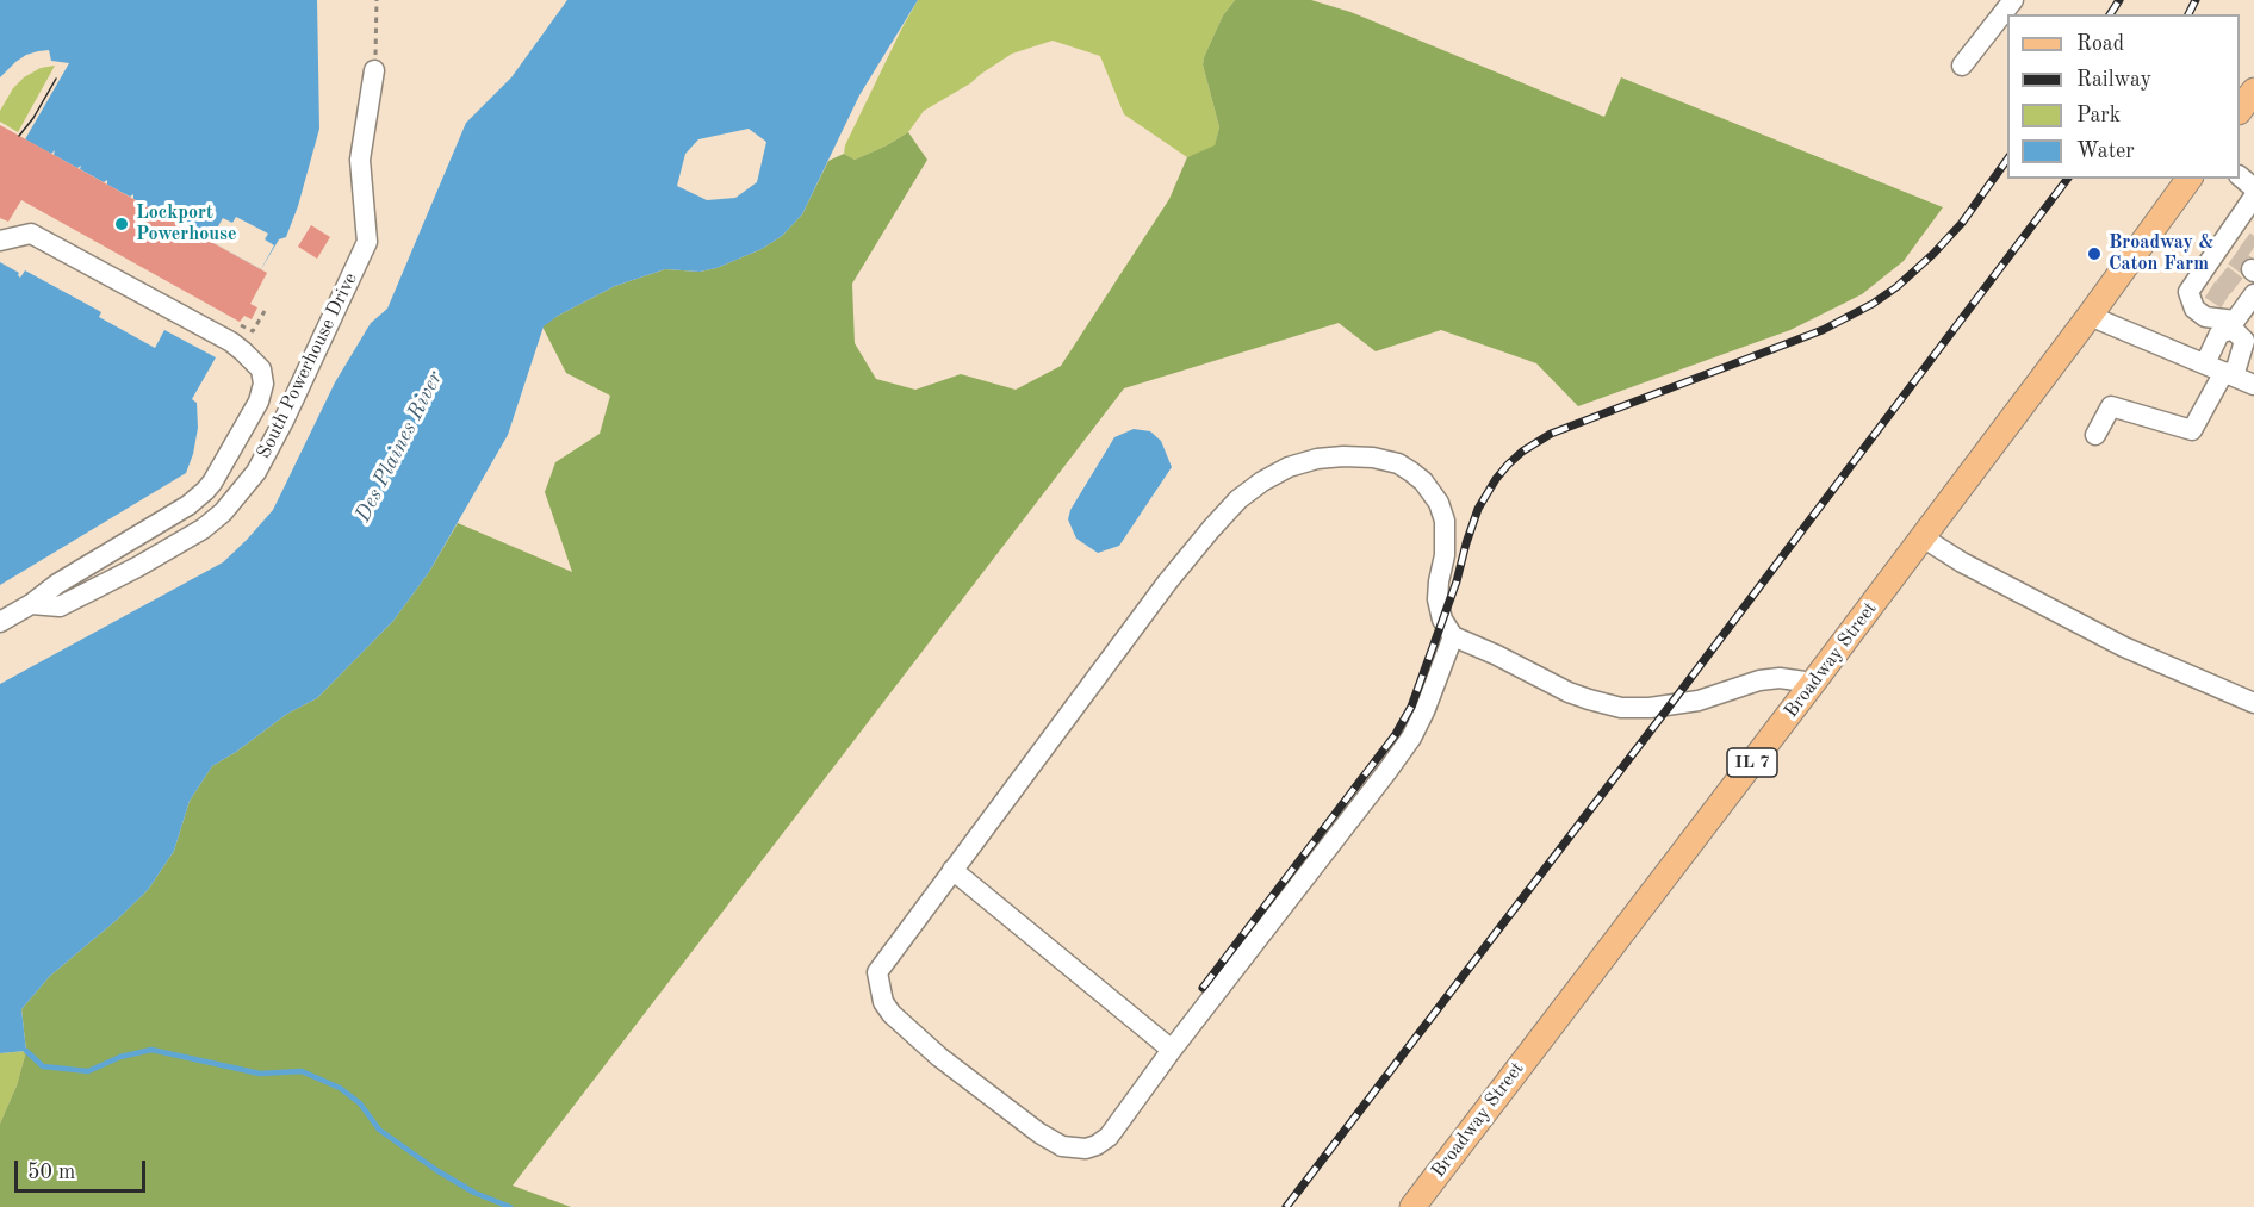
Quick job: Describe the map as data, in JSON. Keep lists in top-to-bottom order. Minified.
{"streets":{"main road":["Broadway Street","IL 7"],"street":["South Powerhouse Drive"]},"water":["Des Plaines River"],"places":["Lockport Powerhouse","Broadway & Caton Farm"],"legend":["Road","Railway","Park","Water"],"scale_bar":"50 m"}
